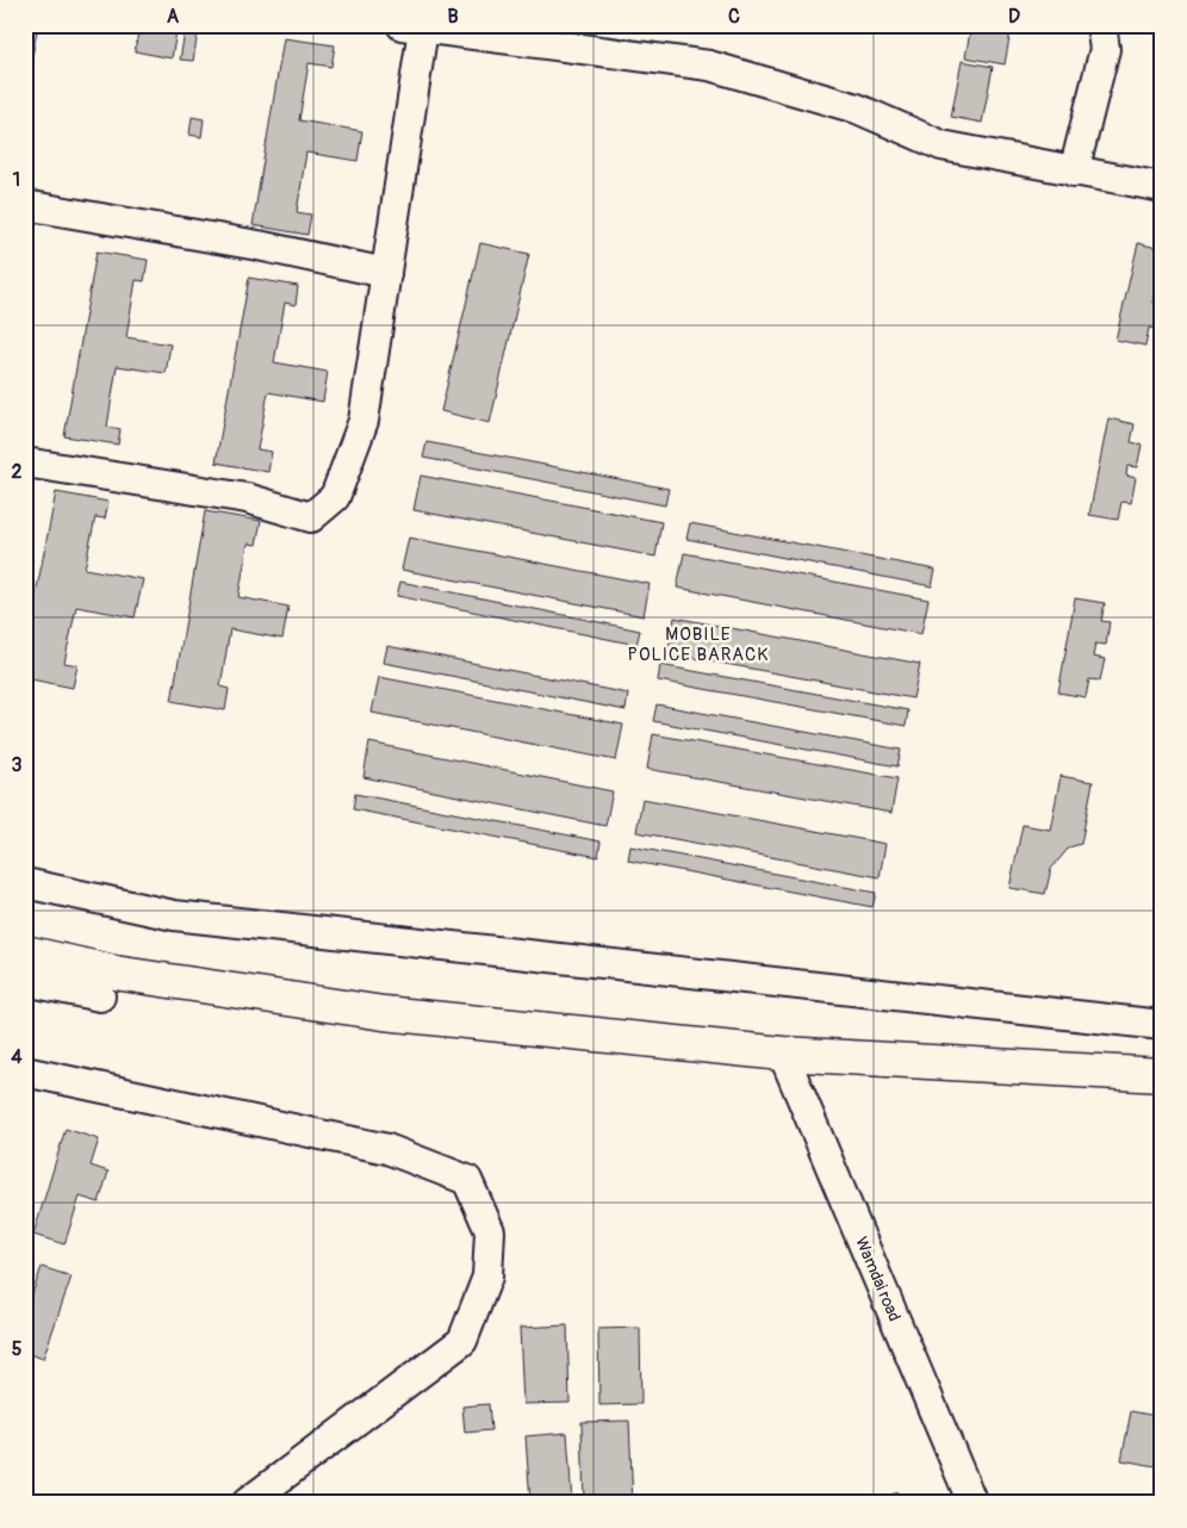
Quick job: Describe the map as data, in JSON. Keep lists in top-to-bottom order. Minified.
{"streets":{"street":["Wamdai road"]},"districts":["MOBILE POLICE BARACK"],"grid":{"columns":["A","B","C","D"],"rows":["1","2","3","4","5"]}}
